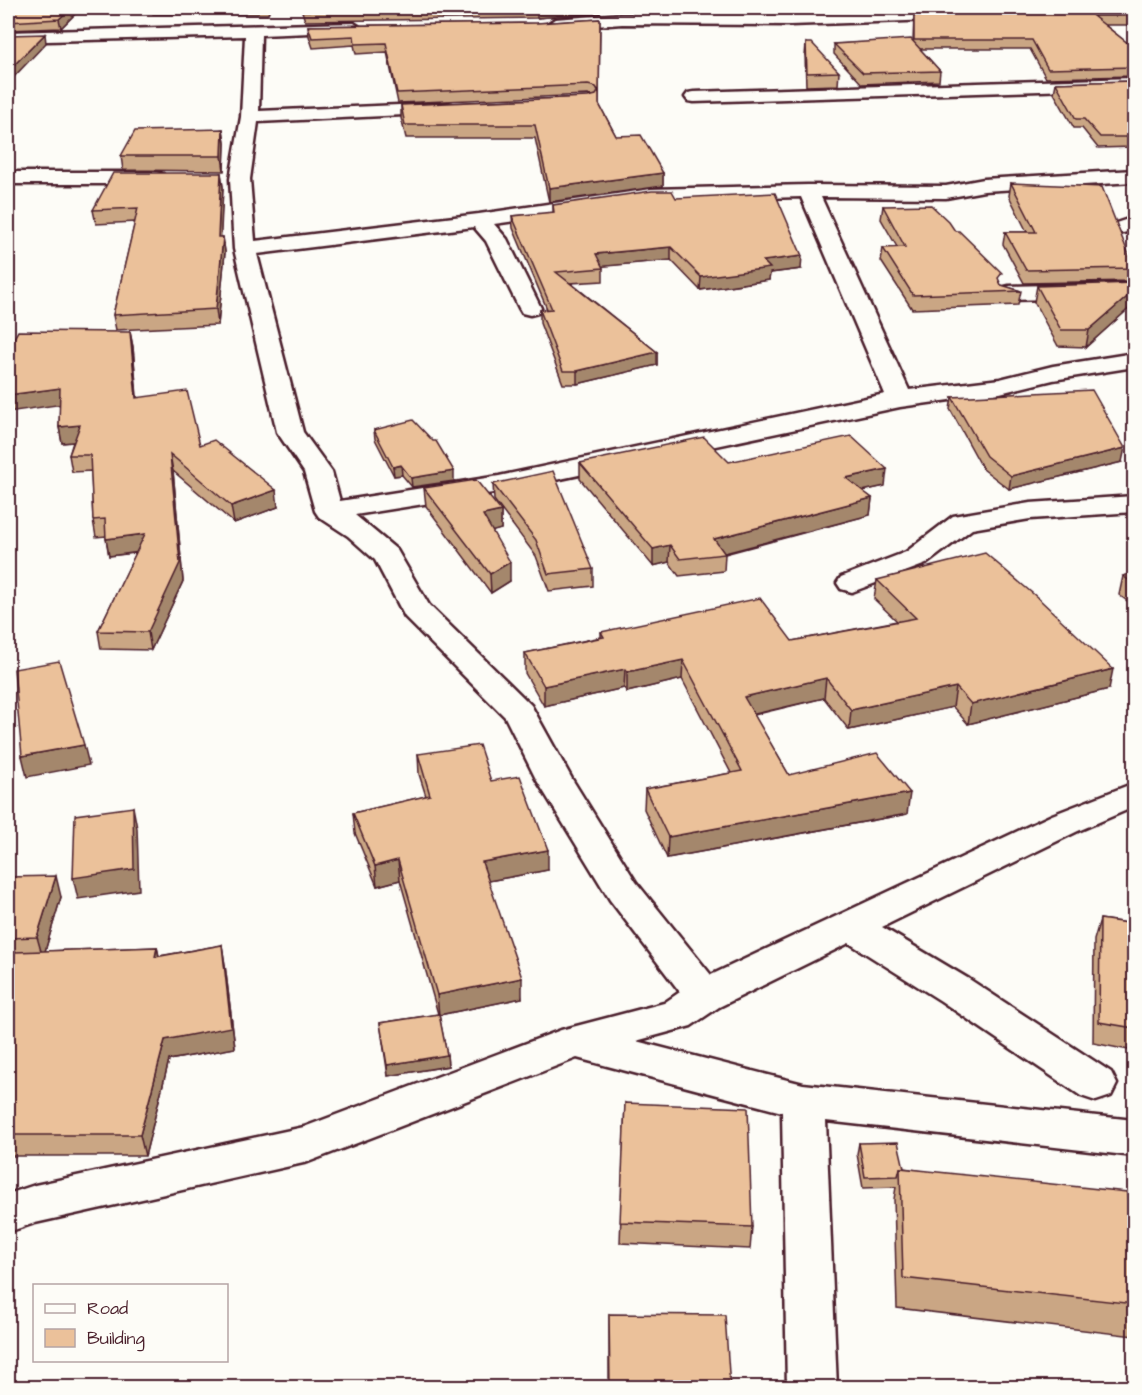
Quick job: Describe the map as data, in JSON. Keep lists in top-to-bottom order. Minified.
{"legend":["Road","Building"]}
